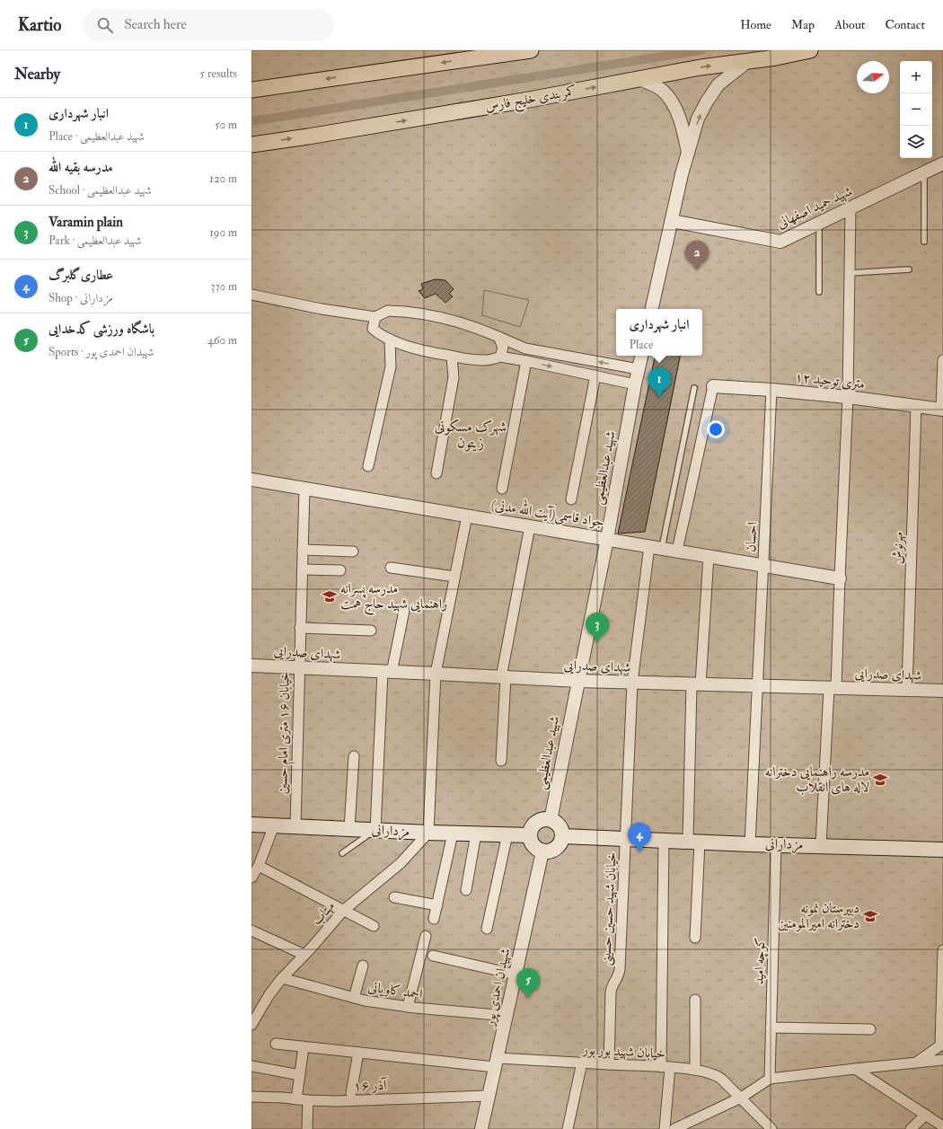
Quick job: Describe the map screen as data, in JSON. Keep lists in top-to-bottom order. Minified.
{"streets":{"main road":["کمربندی خلیج فارس","مزدارانی"],"street":["شهید حمید اصفهانی","۱۲ متری توحید","شهید عبدالعظیمی","جواد قاسمی(آیت الله مدنی)","احسان","مهرنوش","شهدای صدرایی","خیابان ۱۶ متری امام حسین","خیابان شهید حسین حسینی","مهتاب","کوچه امید","شهیدان احمدی پور","احمد کاویانی","خیابان شهید بور بور","۱۶ آذر"]},"crossings":[["۱۲ متری توحید","احسان"],["۱۲ متری توحید","مهرنوش"],["شهید عبدالعظیمی","جواد قاسمی(آیت الله مدنی)"],["شهید عبدالعظیمی","شهدای صدرایی"],["شهید عبدالعظیمی","مزدارانی"],["شهید عبدالعظیمی","شهیدان احمدی پور"],["جواد قاسمی(آیت الله مدنی)","احسان"],["جواد قاسمی(آیت الله مدنی)","خیابان ۱۶ متری امام حسین"],["جواد قاسمی(آیت الله مدنی)","خیابان شهید حسین حسینی"],["احسان","شهدای صدرایی"],["احسان","مزدارانی"],["مهرنوش","شهدای صدرایی"],["شهدای صدرایی","خیابان ۱۶ متری امام حسین"],["شهدای صدرایی","خیابان شهید حسین حسینی"],["خیابان ۱۶ متری امام حسین","مزدارانی"],["مزدارانی","خیابان شهید حسین حسینی"],["مزدارانی","مهتاب"],["مزدارانی","کوچه امید"],["مزدارانی","شهیدان احمدی پور"],["خیابان شهید حسین حسینی","خیابان شهید بور بور"],["مهتاب","احمد کاویانی"],["شهیدان احمدی پور","احمد کاویانی"],["شهیدان احمدی پور","خیابان شهید بور بور"],["شهیدان احمدی پور","۱۶ آذر"]],"districts":["شهرک مسکونی زیتون"],"places":{"school or university":["مدرسه پسرانه راهنمایی شهید حاج همت","مدرسه راهنمایی دخترانه لاله های انقلاب","دبیرستان نمونه دخترانه امیرالمومنین"]},"north":"right","page":{"header":"Kartio","search":"Search here","nav":["Home","Map","About","Contact"],"heading":["Nearby","5 results"],"map_buttons":["+","−"],"list":[{"mark":"1","name":"انبار شهرداری","note":"Place · شهید عبدالعظیمی","value":"50 m"},{"mark":"2","name":"مدرسه بقیه الله","note":"School · شهید عبدالعظیمی","value":"120 m"},{"mark":"3","name":"Varamin plain","note":"Park · شهید عبدالعظیمی","value":"190 m"},{"mark":"4","name":"عطاری‌گلبرگ","note":"Shop · مزدارانی","value":"330 m"},{"mark":"5","name":"باشگاه ورزشی کدخدایی","note":"Sports · شهیدان احمدی پور","value":"460 m"}],"pins":["2","1","3","4","5"],"popup":["انبار شهرداری","Place"]}}
